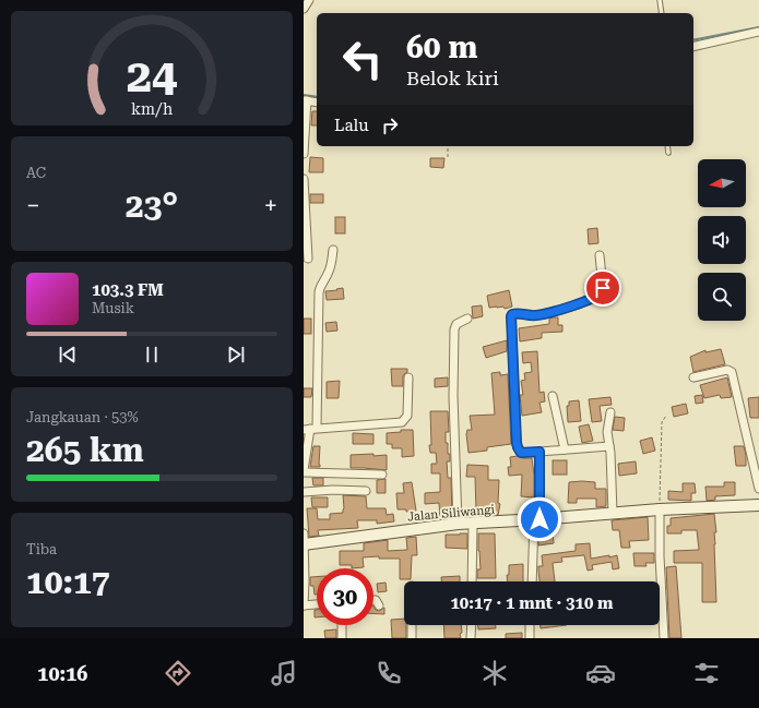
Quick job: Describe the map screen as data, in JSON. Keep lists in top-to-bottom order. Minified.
{"streets":{"street":["Jalan Siliwangi"]},"north":"left","page":{"turn":["60 m","Belok kiri"],"then":"Lalu","tile":["AC",["Jangkauan · 53%","265 km"],["Tiba","10:17"]],"heat":["−","23°","+"],"song":["103.3 FM","Musik"],"limit":"30","trip":"10:17 · 1 mnt · 310 m","tabs":"10:16","gauge":["24","km/h"]}}
